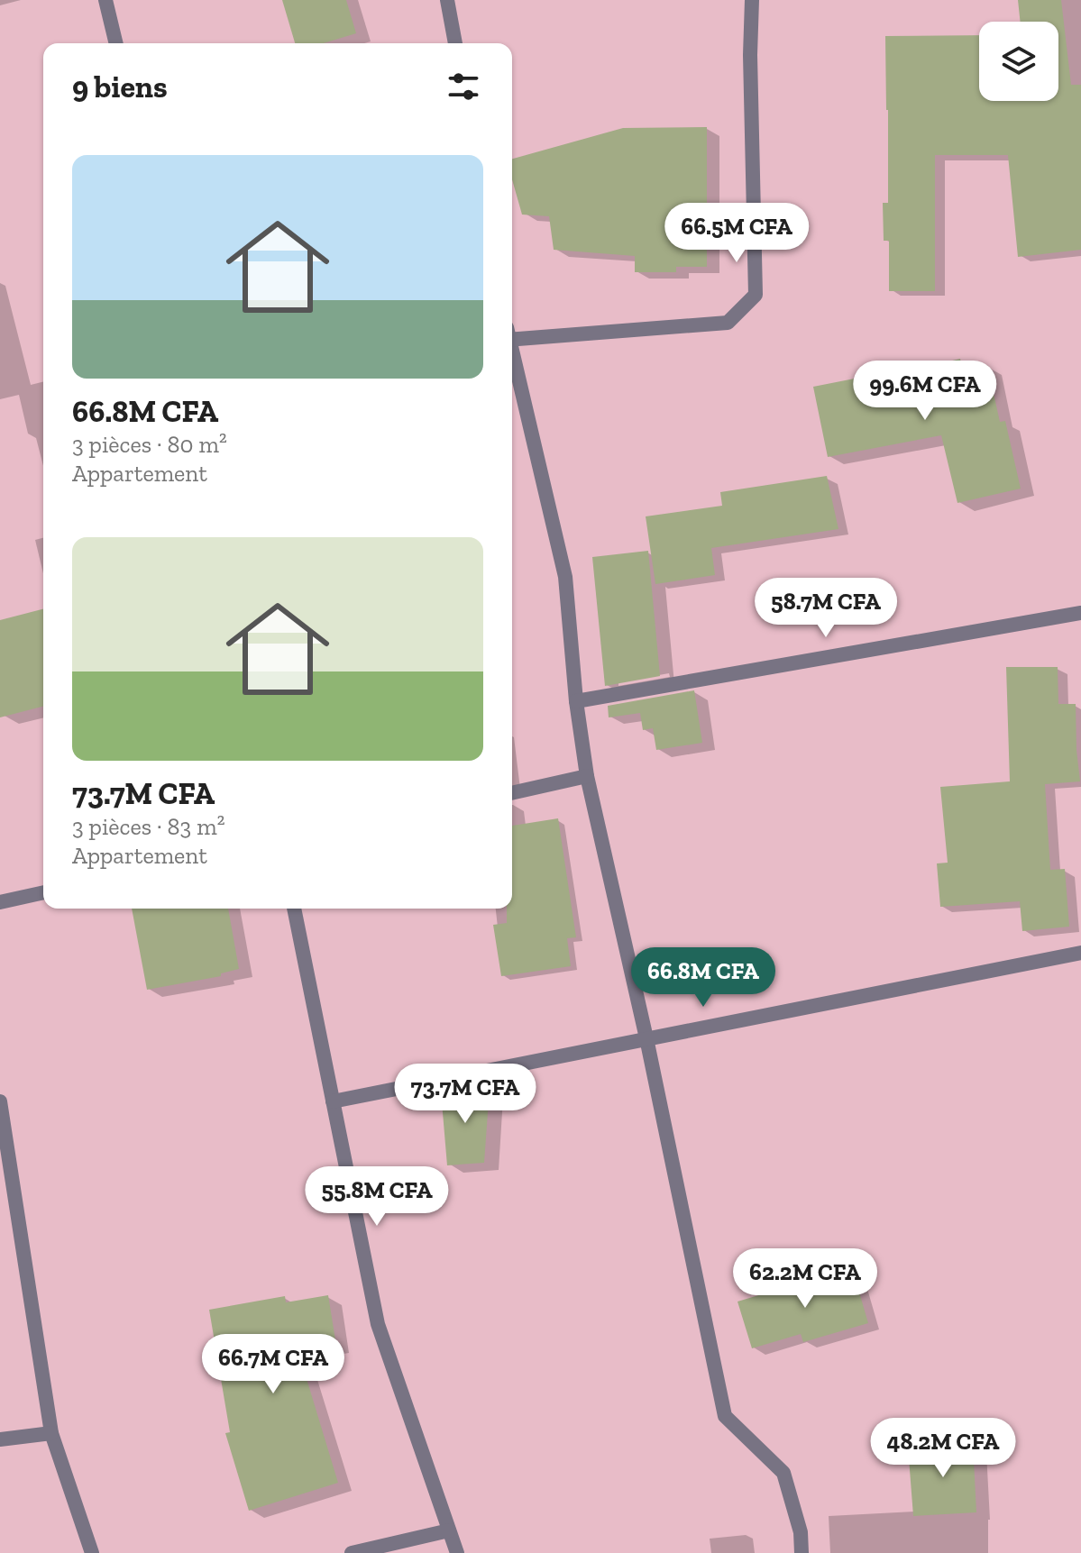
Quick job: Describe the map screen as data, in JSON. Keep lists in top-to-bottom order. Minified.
{"page":{"heading":"9 biens","list":[{"name":"66.8M CFA","note":"3 pièces · 80 m² · Appartement"},{"name":"73.7M CFA","note":"3 pièces · 83 m² · Appartement"}],"price":["66.5M CFA","99.6M CFA","58.7M CFA","66.8M CFA","73.7M CFA","55.8M CFA","62.2M CFA","66.7M CFA","48.2M CFA"]}}
